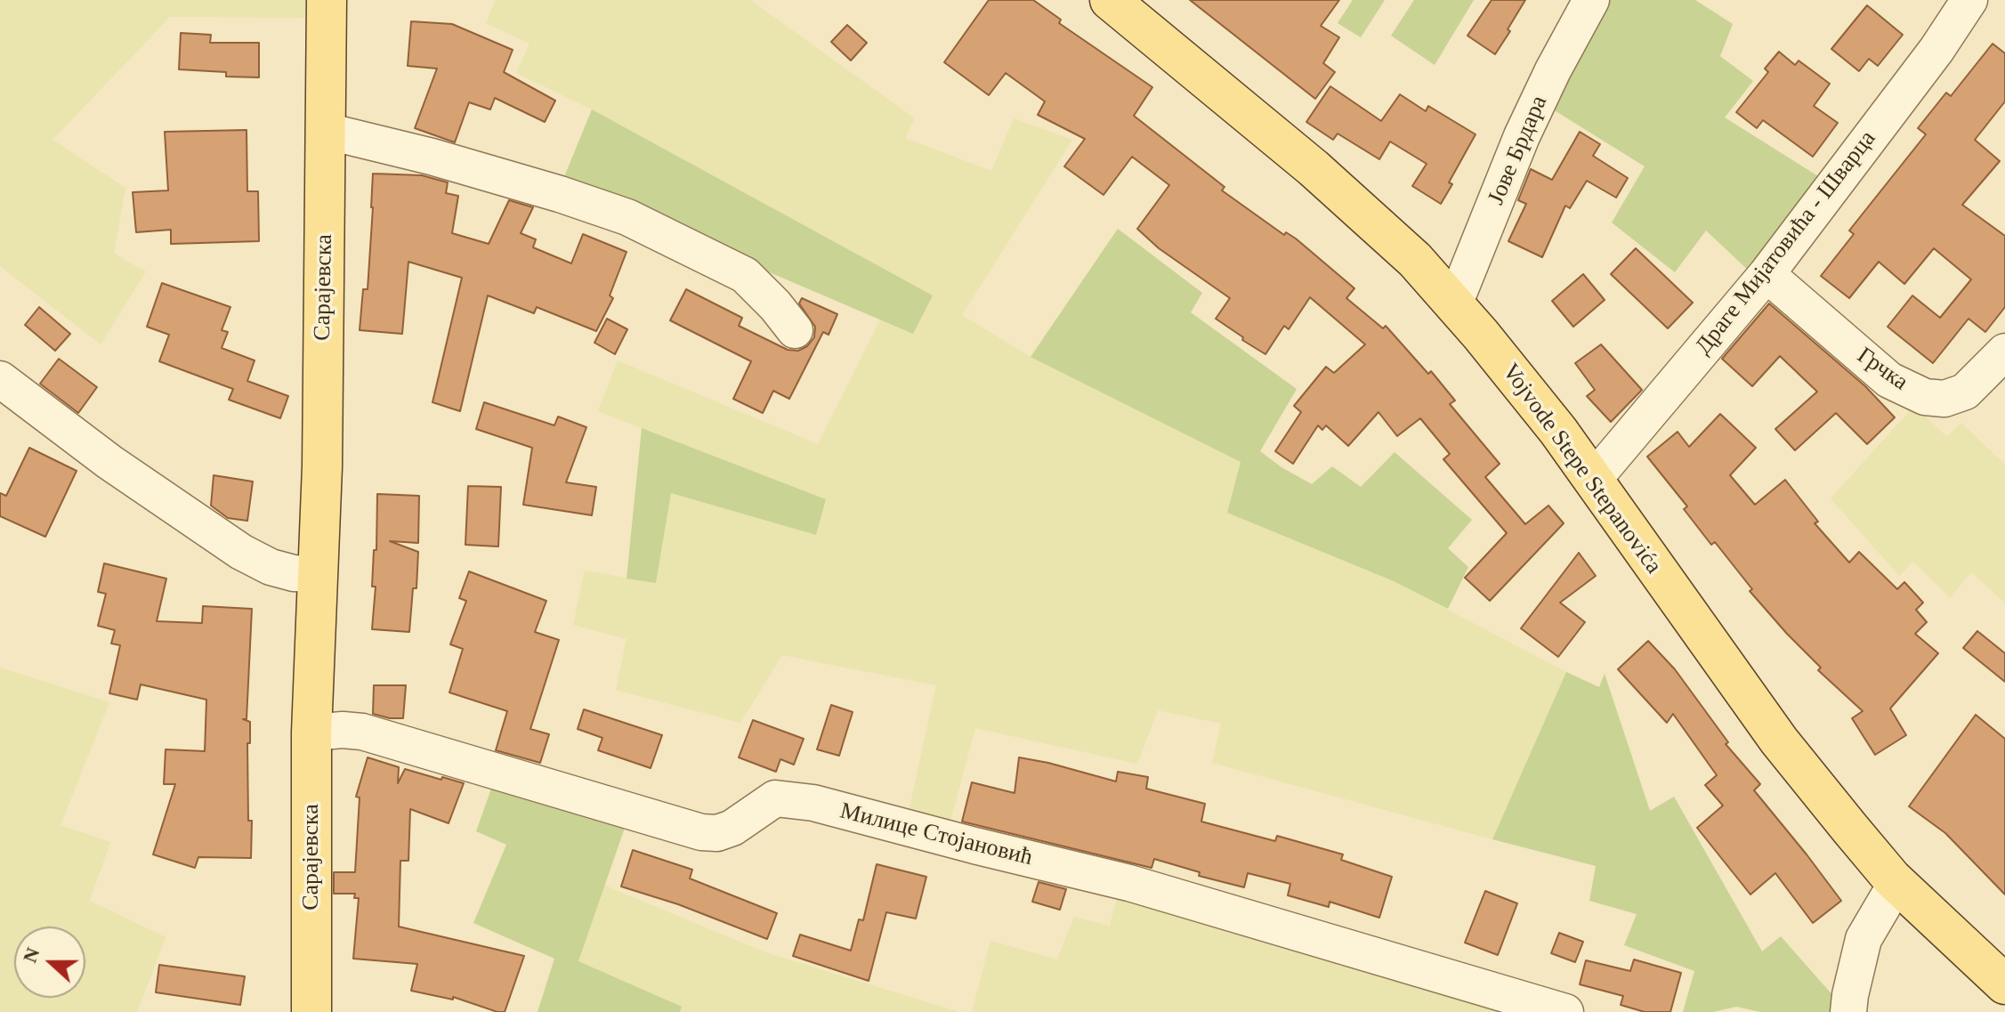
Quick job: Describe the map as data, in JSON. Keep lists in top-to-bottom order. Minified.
{"streets":{"main road":["Сарајевска","Vojvode Stepe Stepanovića"],"street":["Јове Брдара","Драге Мијатовића - Шварца","Грчка","Милице Стојановић"]},"crossings":[["Јове Брдара","Vojvode Stepe Stepanovića"],["Драге Мијатовића - Шварца","Грчка"],["Драге Мијатовића - Шварца","Vojvode Stepe Stepanovića"],["Сарајевска","Милице Стојановић"]],"north":"left"}
